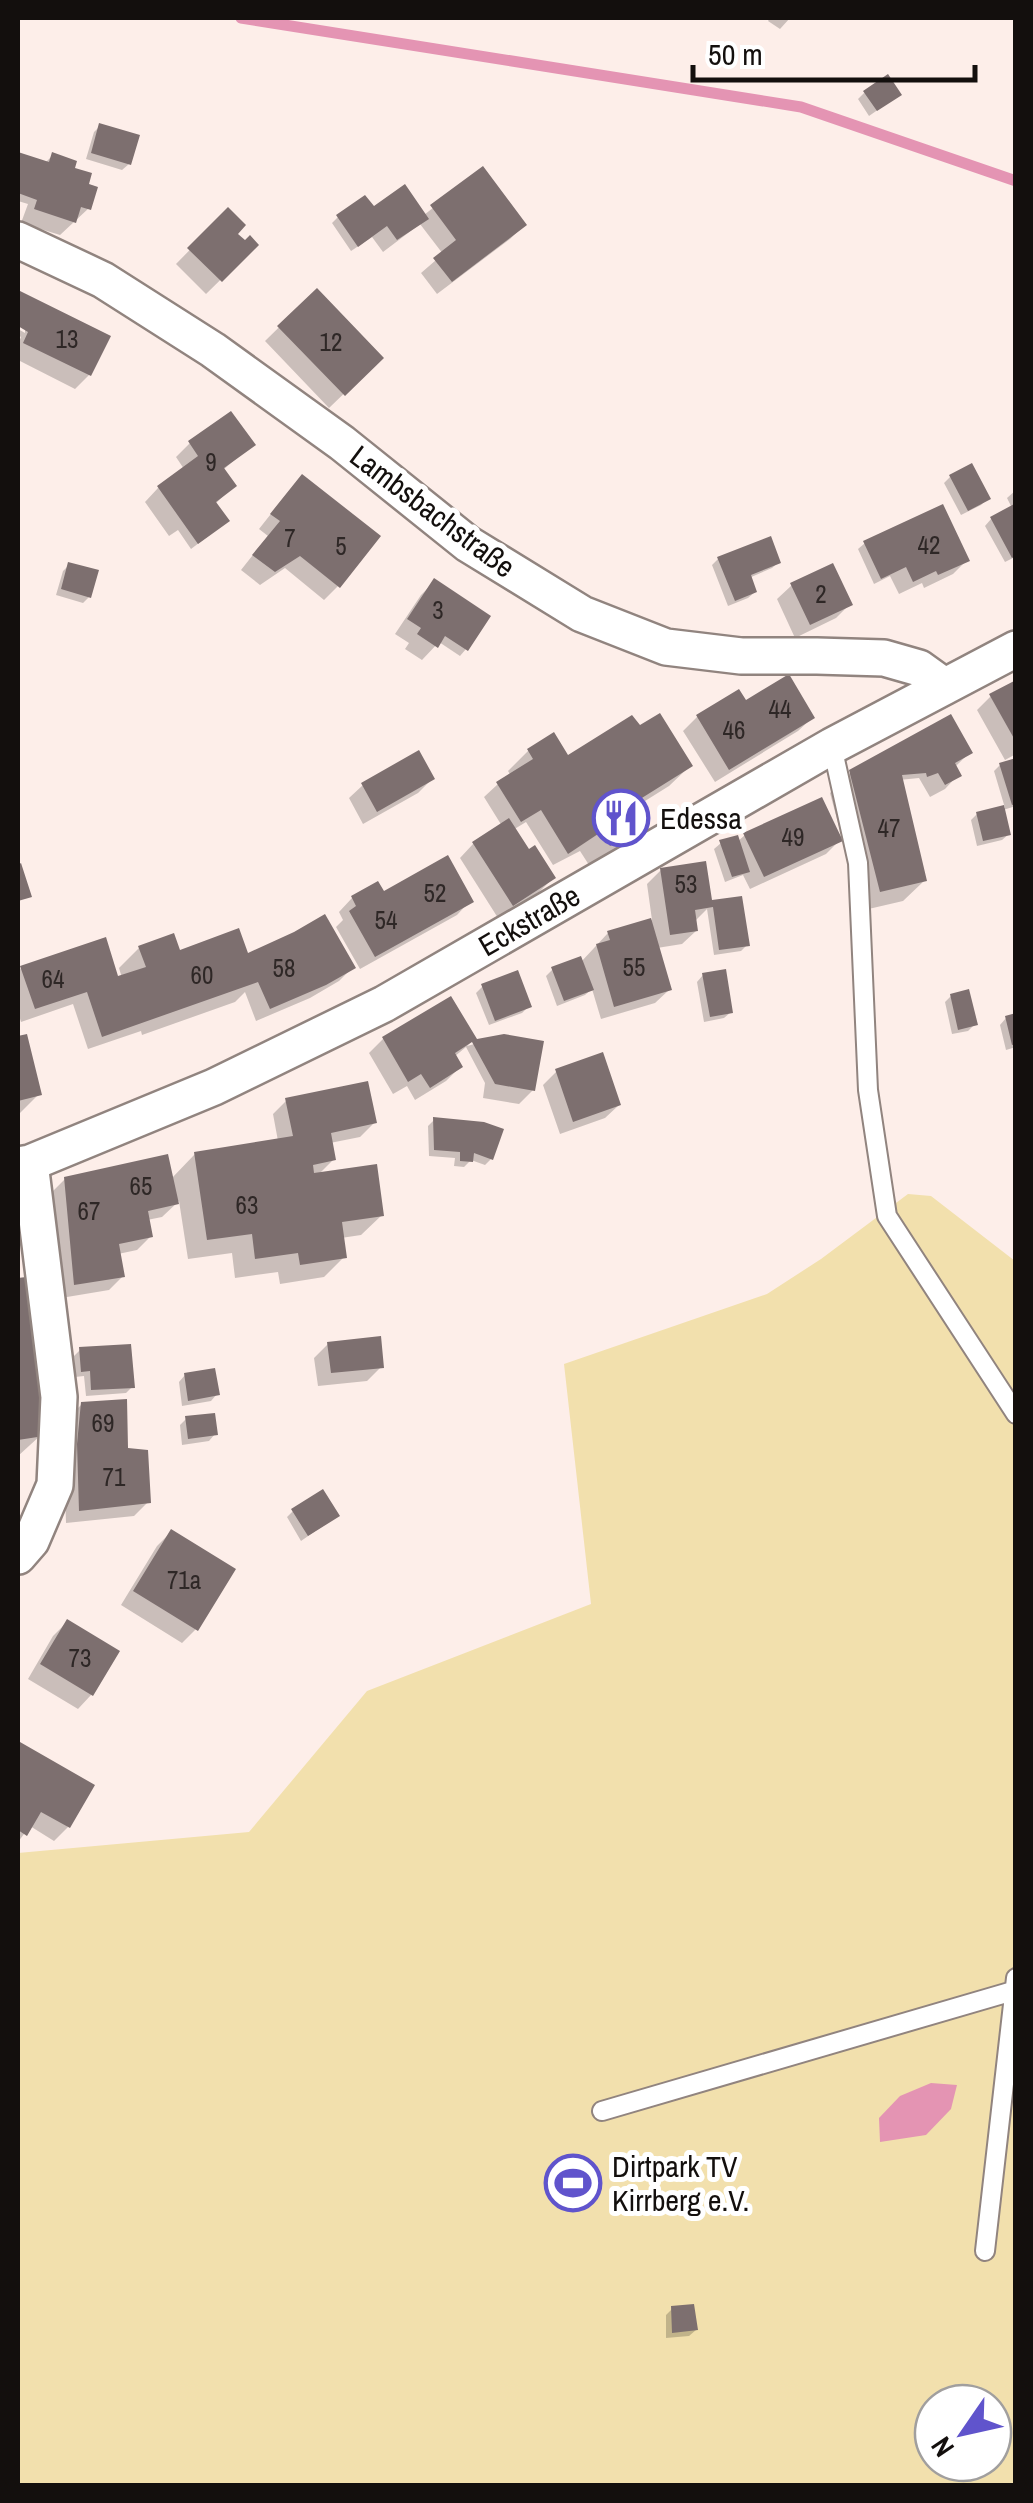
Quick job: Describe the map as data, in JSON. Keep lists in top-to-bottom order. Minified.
{"streets":{"street":["Lambsbachstraße","Eckstraße"]},"crossings":[["Lambsbachstraße","Eckstraße"]],"places":{"restaurant":["Edessa"],"sports":["Dirtpark TV Kirrberg e.V."]},"house_numbers":["13","12","9","7","42","5","2","3","44","46","47","49","53","52","54","55","58","60","64","65","63","67","69","71","71a","73"],"scale_bar":"50 m","north":"bottom left"}
